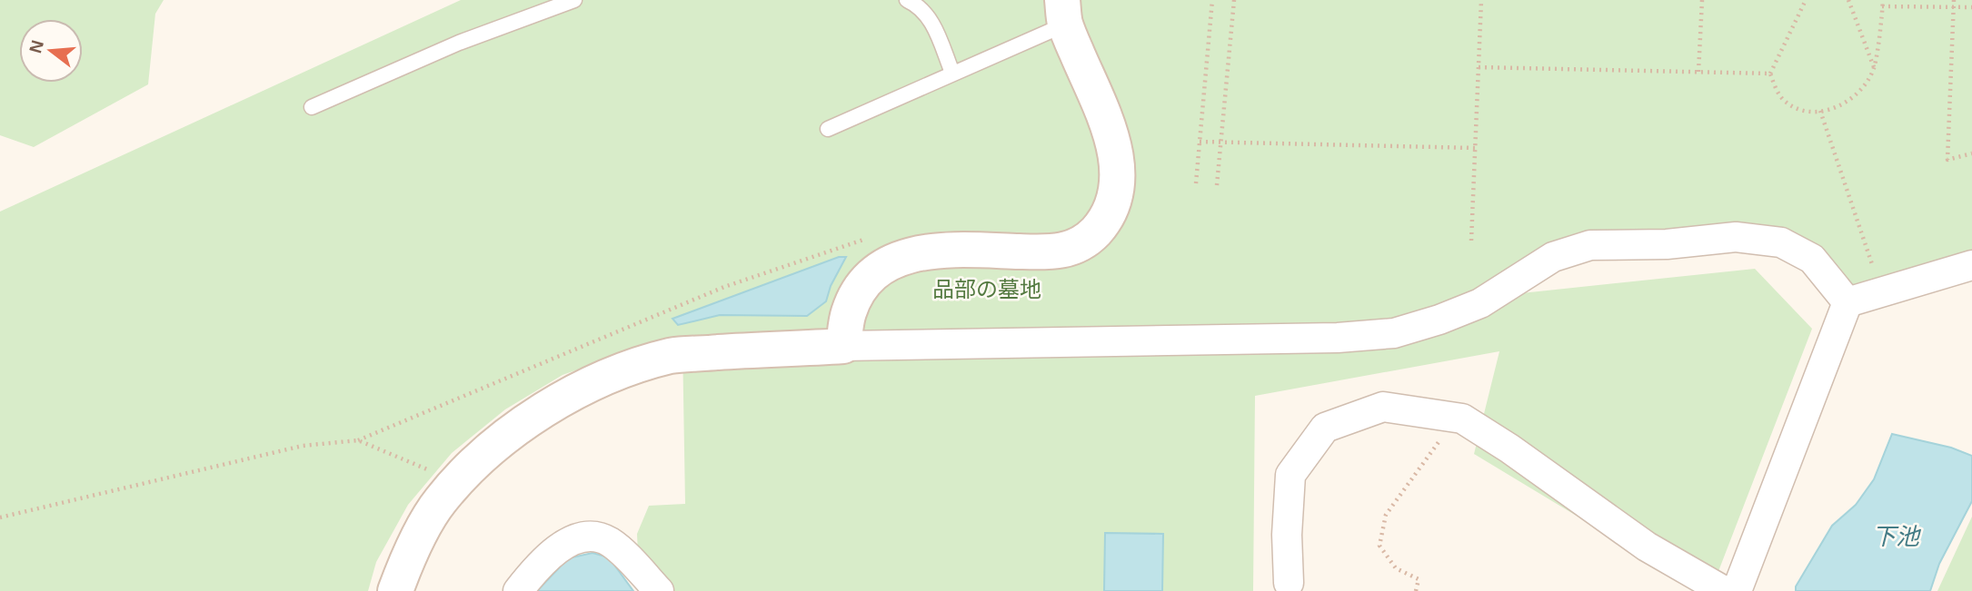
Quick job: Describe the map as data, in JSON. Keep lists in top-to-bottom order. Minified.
{"water":["下池"],"parks":["品部の墓地"],"north":"left"}
